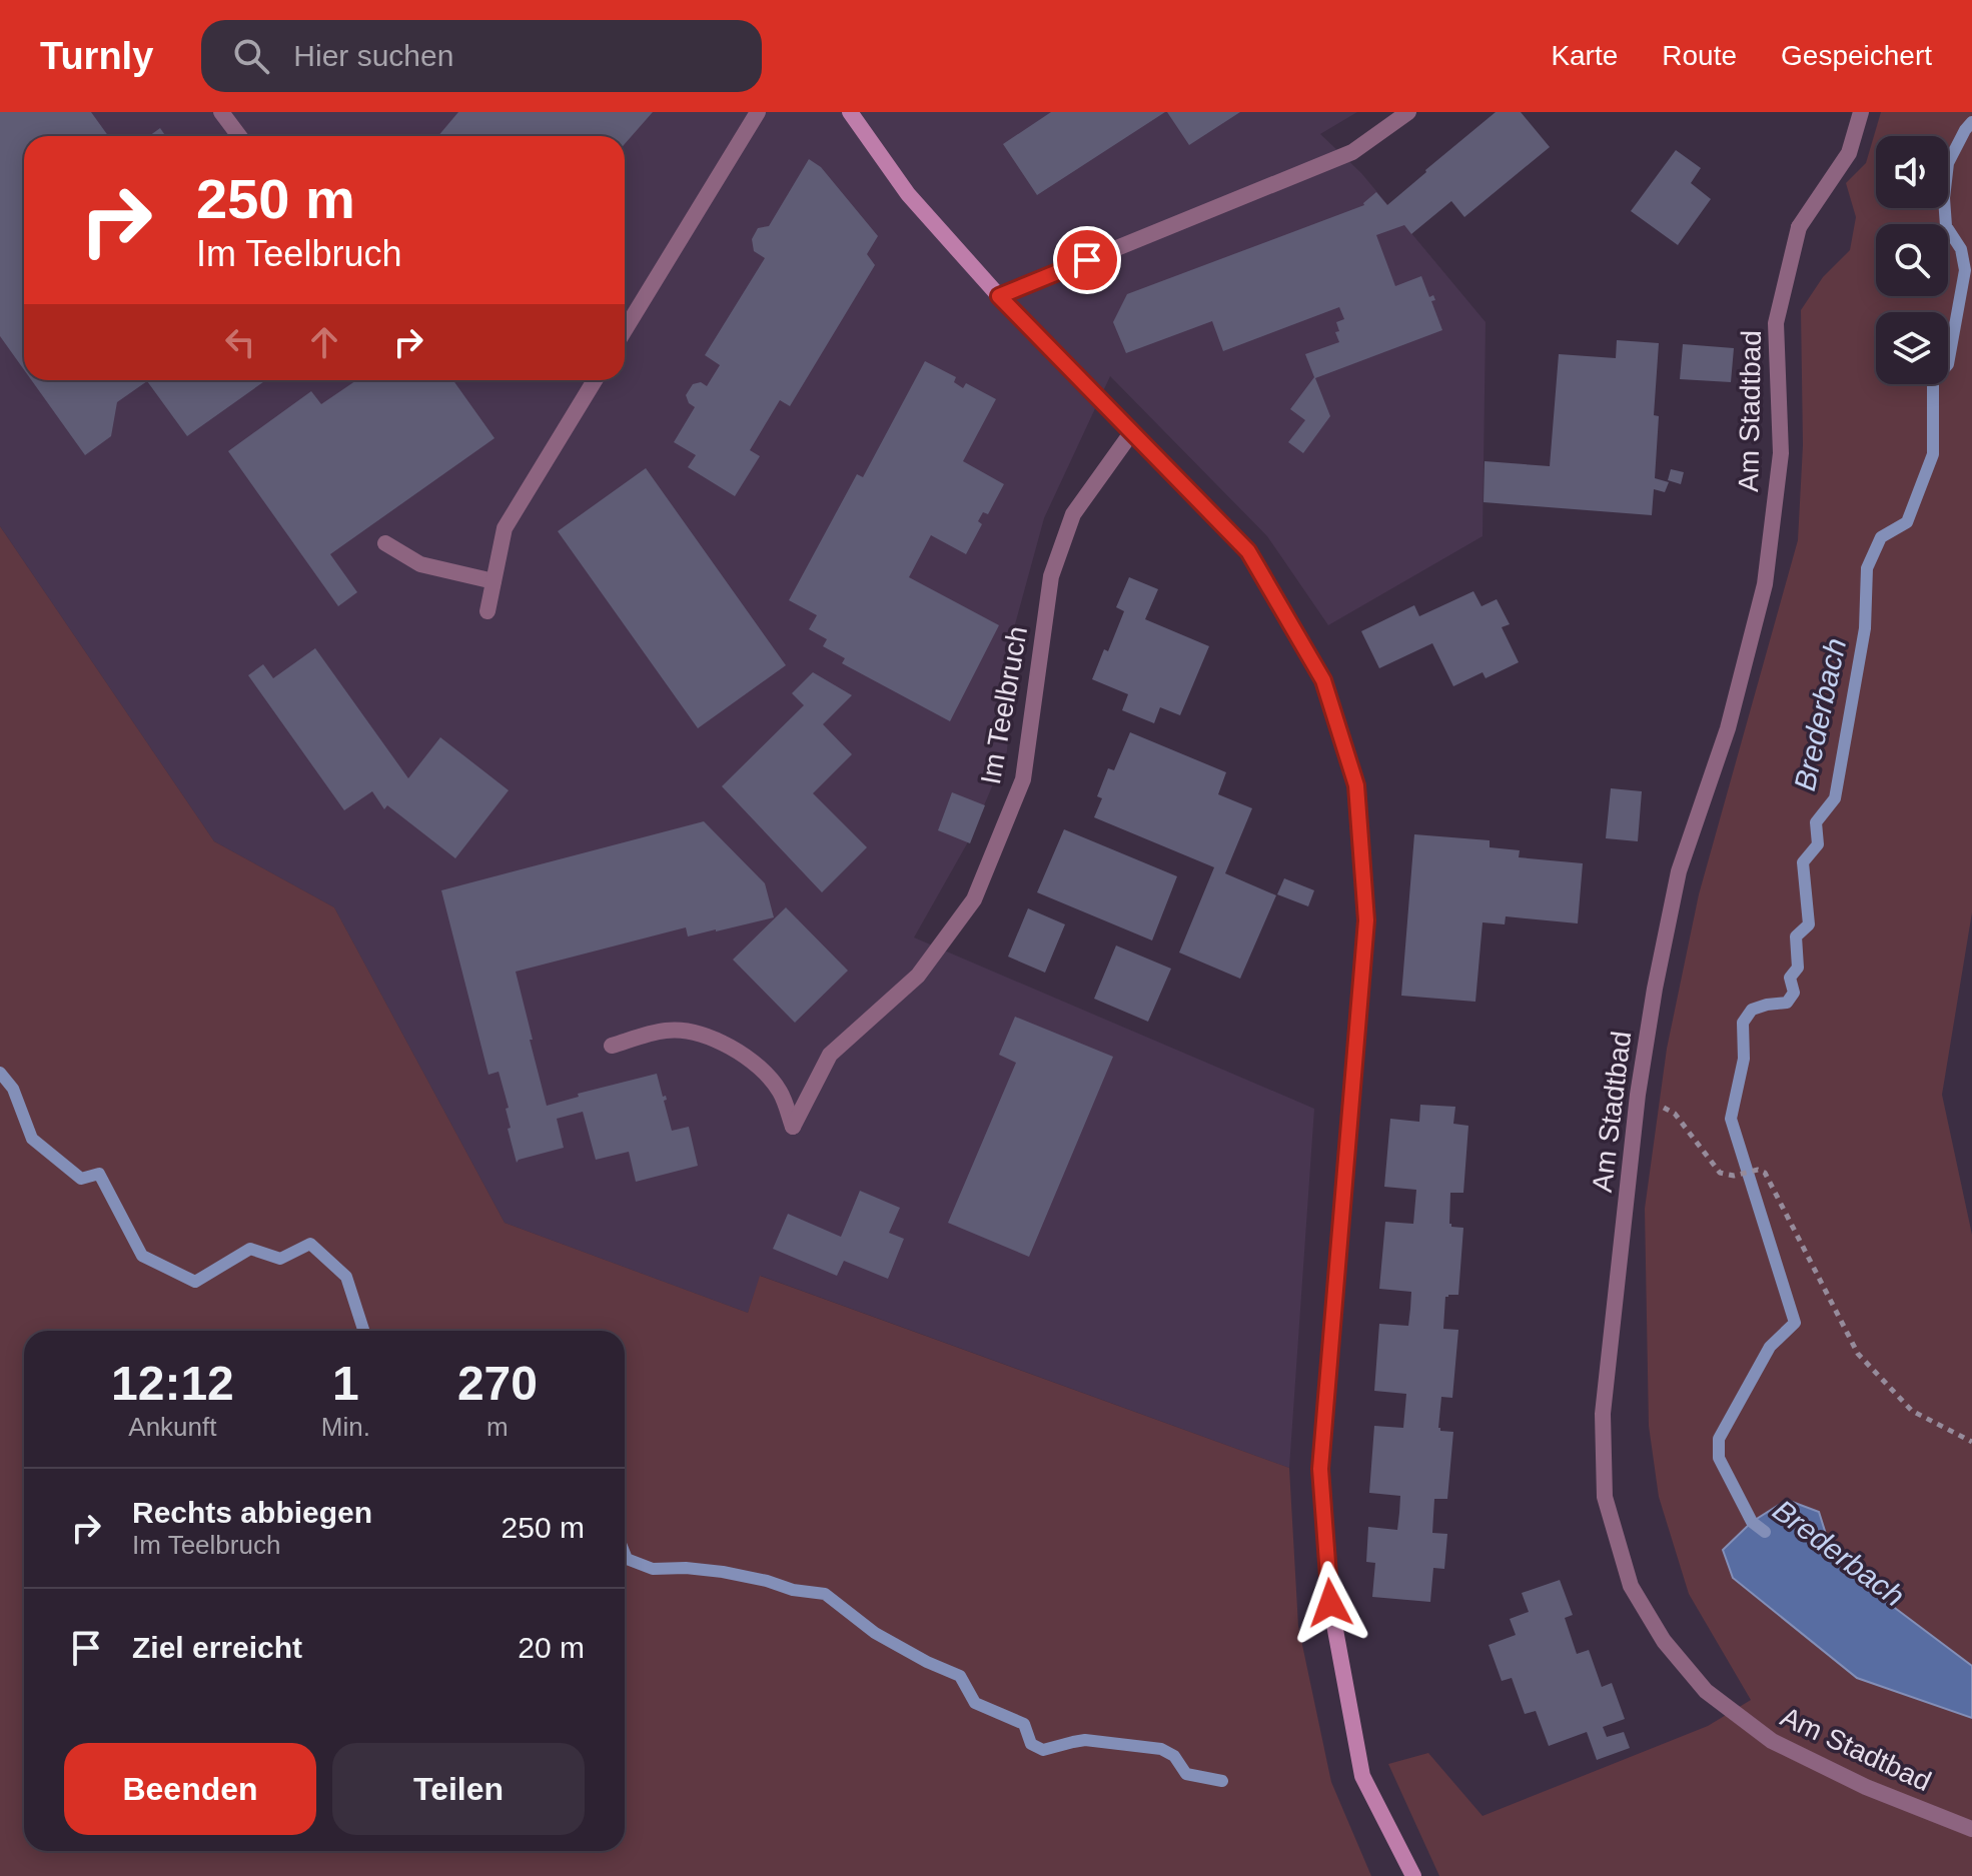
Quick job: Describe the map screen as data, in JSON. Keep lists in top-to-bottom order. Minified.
{"streets":{"street":["Am Stadtbad","Im Teelbruch"]},"water":["Brederbach"],"page":{"header":"Turnly","search":"Hier suchen","nav":["Karte","Route","Gespeichert"],"turn":["250 m","Im Teelbruch"],"eta":["12:12","Ankunft","1","Min.","270","m"],"list":[{"name":"Rechts abbiegen","note":"Im Teelbruch","value":"250 m"},{"name":"Ziel erreicht","value":"20 m"}],"buttons":["Beenden","Teilen"]}}
